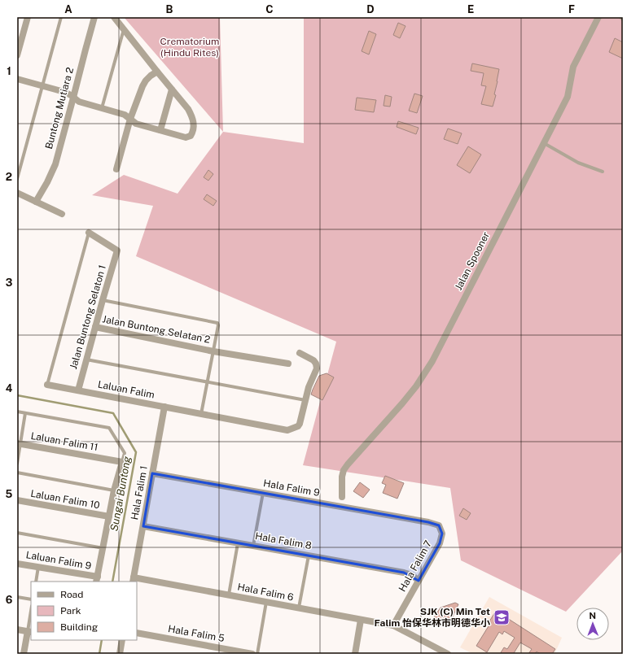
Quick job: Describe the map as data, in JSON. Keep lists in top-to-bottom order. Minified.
{"streets":{"street":["Buntong Mutiara 2","Jalan Spooner","Jalan Buntong Selaton 1","Jalan Buntong Selatan 2","Laluan Falim","Laluan Falim 11","Hala Falim 9","Hala Falim 1","Laluan Falim 10","Hala Falim 8","Laluan Falim 9","Hala Falim 7","Hala Falim 6","Hala Falim 5"]},"crossings":[["Jalan Buntong Selaton 1","Jalan Buntong Selatan 2"],["Jalan Buntong Selaton 1","Laluan Falim"],["Laluan Falim","Hala Falim 1"],["Hala Falim 9","Hala Falim 1"],["Hala Falim 9","Hala Falim 7"],["Hala Falim 1","Hala Falim 8"],["Hala Falim 1","Hala Falim 6"],["Hala Falim 8","Hala Falim 7"],["Hala Falim 7","Hala Falim 6"]],"water":["Sungai Buntong"],"parks":["Crematorium (Hindu Rites)"],"places":{"school or university":["SJK (C) Min Tet Falim 怡保华林市明德华小"]},"legend":["Road","Park","Building"],"north":"top","grid":{"columns":["A","B","C","D","E","F"],"rows":["1","2","3","4","5","6"]}}
